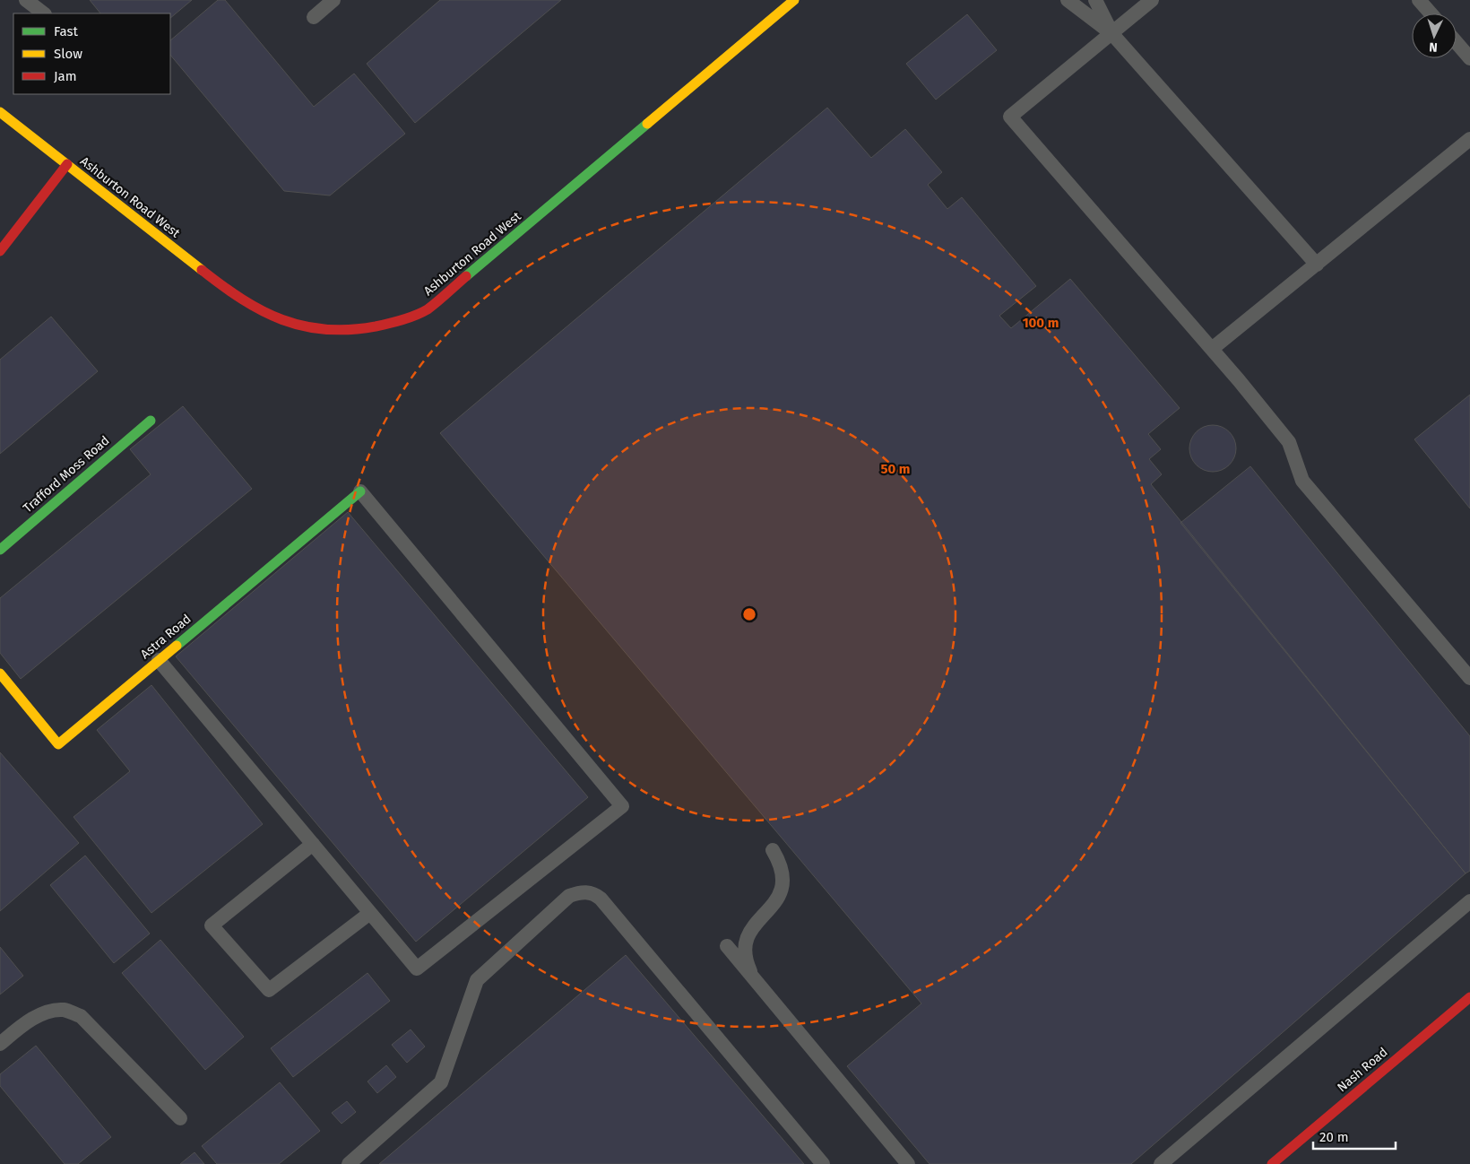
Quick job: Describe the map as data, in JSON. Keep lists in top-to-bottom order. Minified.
{"streets":{"street":["Ashburton Road West","Trafford Moss Road","Astra Road","Nash Road"]},"legend":["Fast","Slow","Jam"],"scale_bar":"20 m","north":"bottom","rings":["100 m","50 m"]}
